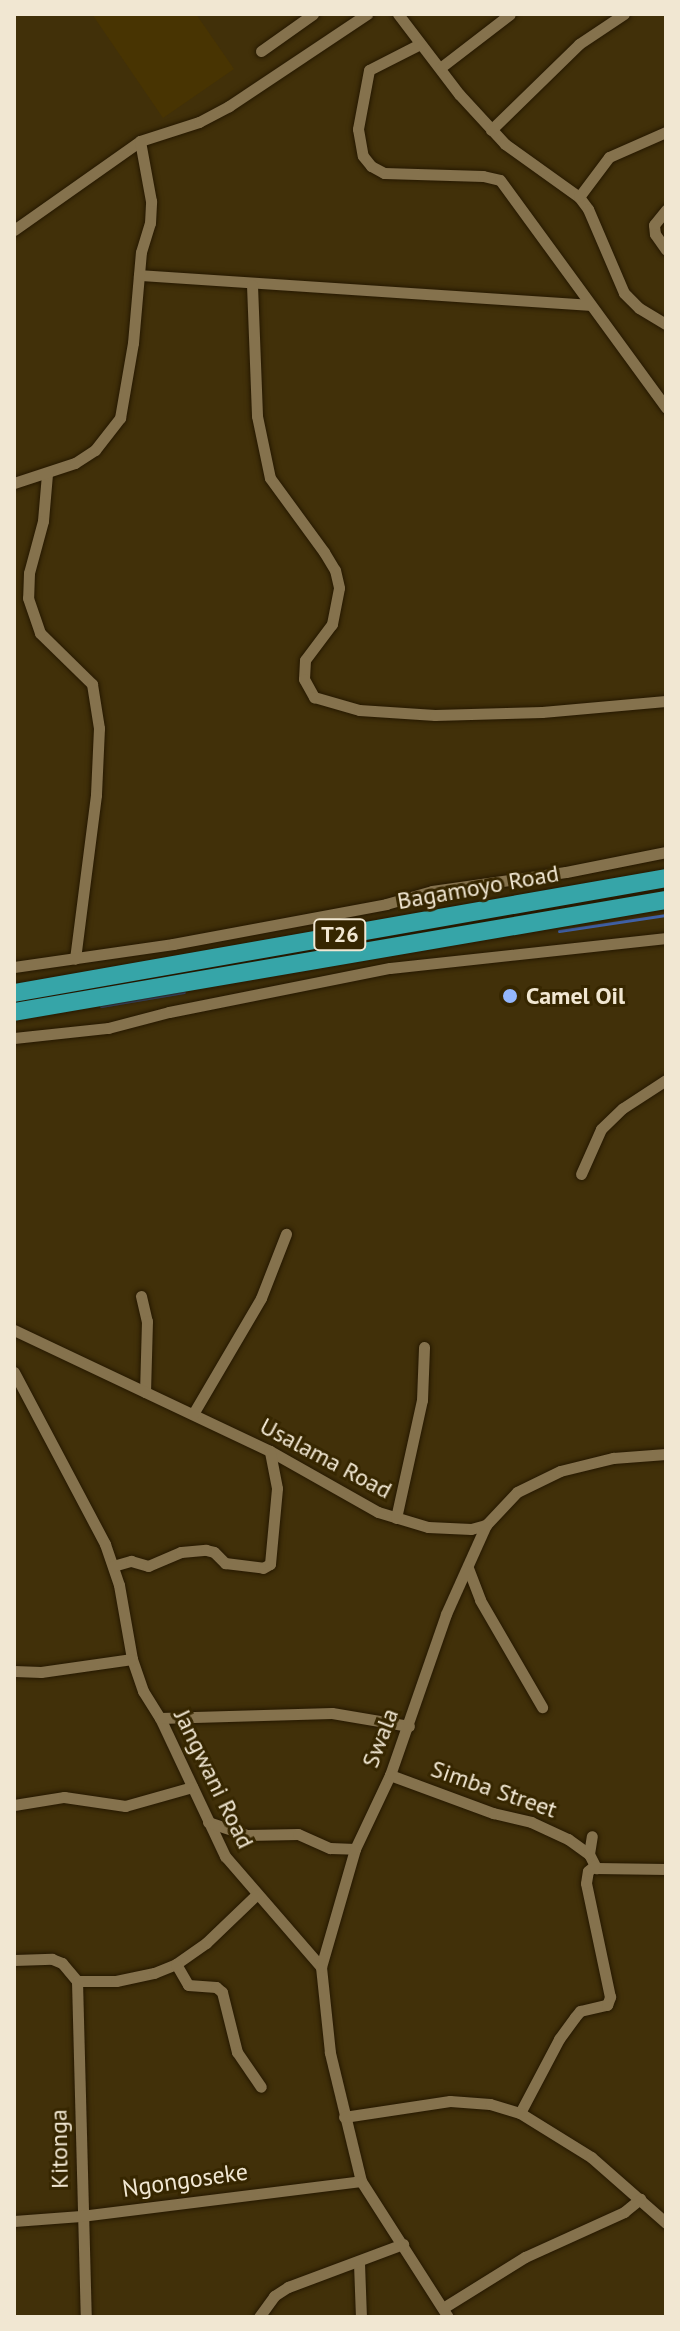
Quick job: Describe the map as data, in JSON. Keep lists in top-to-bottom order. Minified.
{"streets":{"highway":["Bagamoyo Road","T26"],"street":["Usalama Road","Swala","Jangwani Road","Simba Street","Kitonga","Ngongoseke"]},"crossings":[["Usalama Road","Swala"],["Swala","Jangwani Road"],["Swala","Simba Street"],["Kitonga","Ngongoseke"]],"places":["Camel Oil"]}
